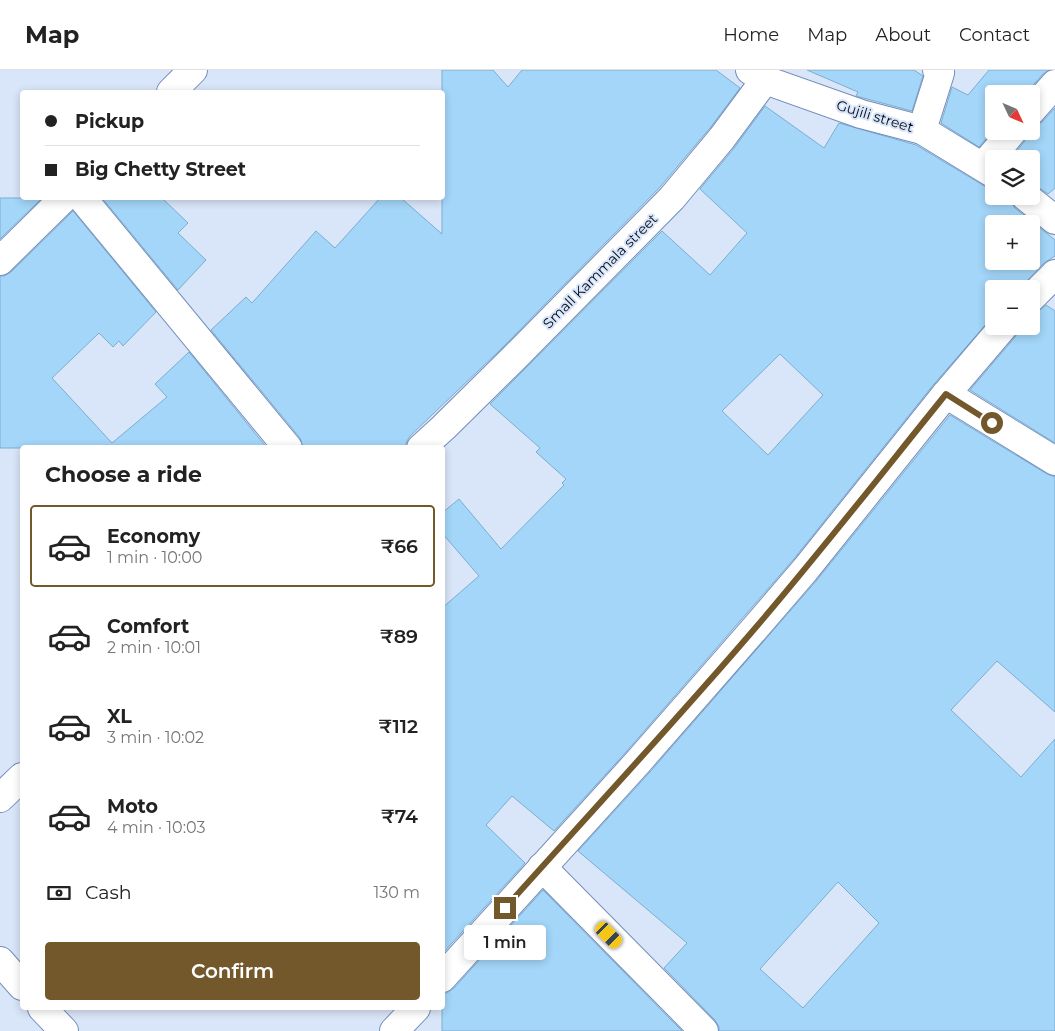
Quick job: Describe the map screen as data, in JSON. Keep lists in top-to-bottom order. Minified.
{"streets":{"street":["Gujili street","Small Kammala street"]},"crossings":[["Gujili street","Small Kammala street"]],"north":"bottom right","page":{"header":"Map","nav":["Home","Map","About","Contact"],"map_buttons":["+","−"],"banner":["Pickup","Big Chetty Street"],"heading":"Choose a ride","list":[{"name":"Economy","note":"1 min · 10:00","value":"₹66"},{"name":"Comfort","note":"2 min · 10:01","value":"₹89"},{"name":"XL","note":"3 min · 10:02","value":"₹112"},{"name":"Moto","note":"4 min · 10:03","value":"₹74"}],"pay":["Cash","130 m"],"bubble":"1 min","buttons":"Confirm"}}
